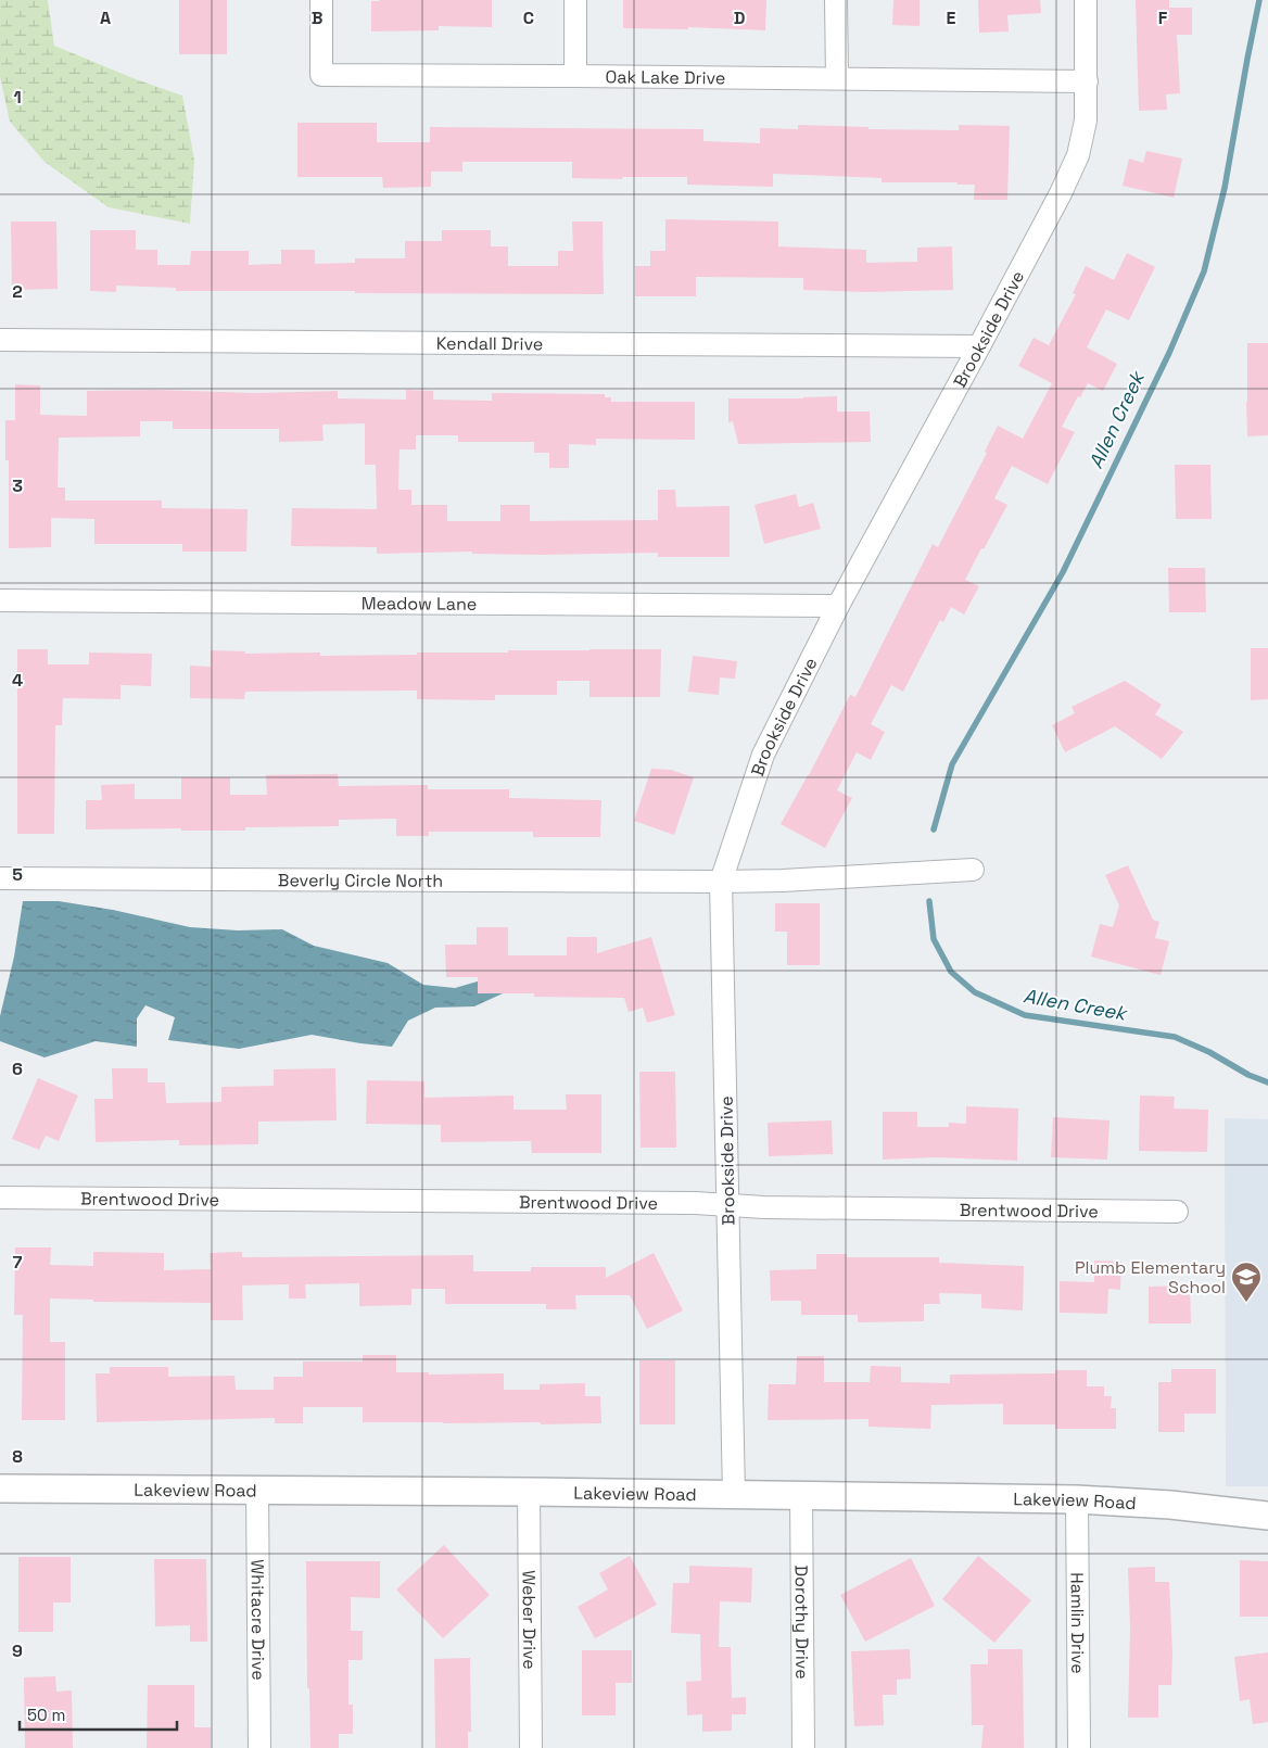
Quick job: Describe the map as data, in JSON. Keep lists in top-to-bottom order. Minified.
{"streets":{"street":["Oak Lake Drive","Brookside Drive","Kendall Drive","Meadow Lane","Beverly Circle North","Brentwood Drive","Lakeview Road","Whitacre Drive","Weber Drive","Dorothy Drive","Hamlin Drive"]},"crossings":[["Oak Lake Drive","Brookside Drive"],["Brookside Drive","Kendall Drive"],["Brookside Drive","Meadow Lane"],["Brookside Drive","Beverly Circle North"],["Brookside Drive","Brentwood Drive"],["Brookside Drive","Lakeview Road"],["Lakeview Road","Whitacre Drive"],["Lakeview Road","Weber Drive"],["Lakeview Road","Dorothy Drive"],["Lakeview Road","Hamlin Drive"]],"water":["Allen Creek"],"places":{"school or university":["Plumb Elementary School"]},"scale_bar":"50 m","grid":{"columns":["A","B","C","D","E","F"],"rows":["1","2","3","4","5","6","7","8","9"]}}
